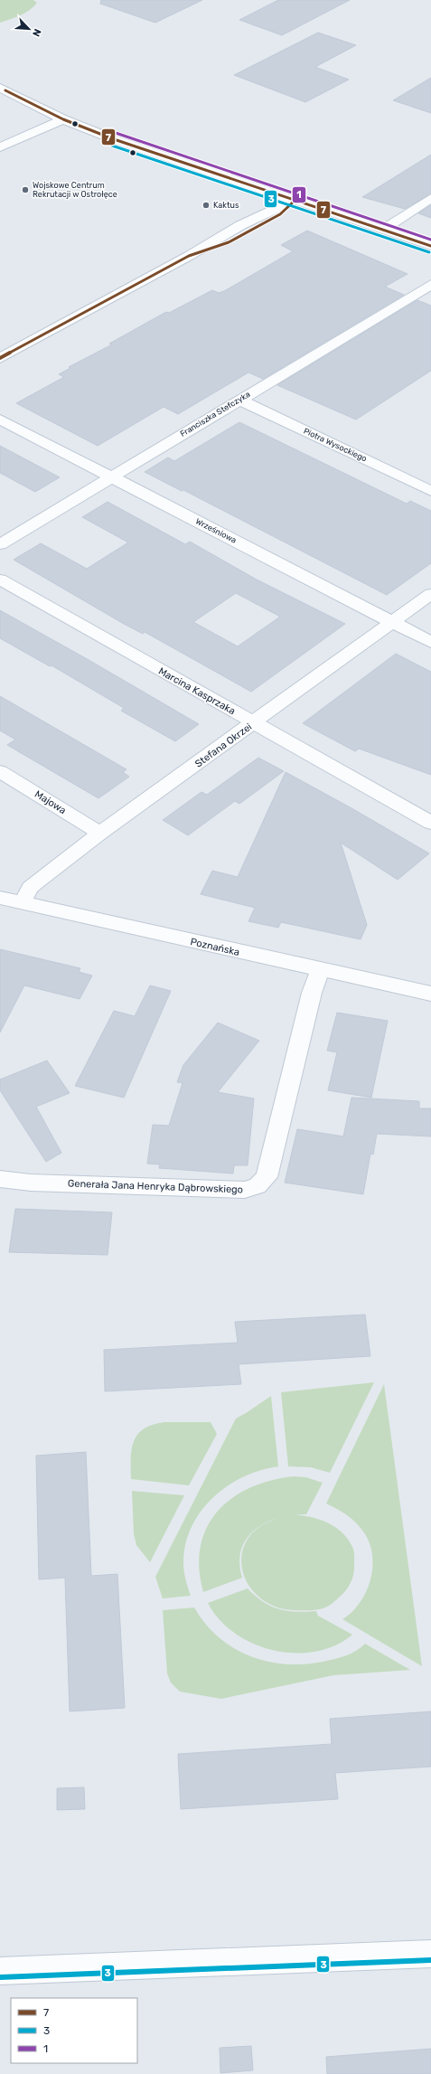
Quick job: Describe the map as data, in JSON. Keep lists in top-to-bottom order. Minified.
{"streets":{"street":["Franciszka Stefczyka","Piotra Wysockiego","Wrześniowa","Marcina Kasprzaka","Stefana Okrzei","Majowa","Poznańska","Generała Jana Henryka Dąbrowskiego"]},"crossings":[["Franciszka Stefczyka","Piotra Wysockiego"],["Franciszka Stefczyka","Wrześniowa"],["Wrześniowa","Stefana Okrzei"],["Marcina Kasprzaka","Stefana Okrzei"],["Stefana Okrzei","Majowa"],["Stefana Okrzei","Poznańska"],["Poznańska","Generała Jana Henryka Dąbrowskiego"]],"places":["Wojskowe Centrum Rekrutacji w Ostrołęce","Kaktus"],"lines":["transit line 7","transit line 1","transit line 3"],"legend":["7","3","1"],"north":"bottom right"}
